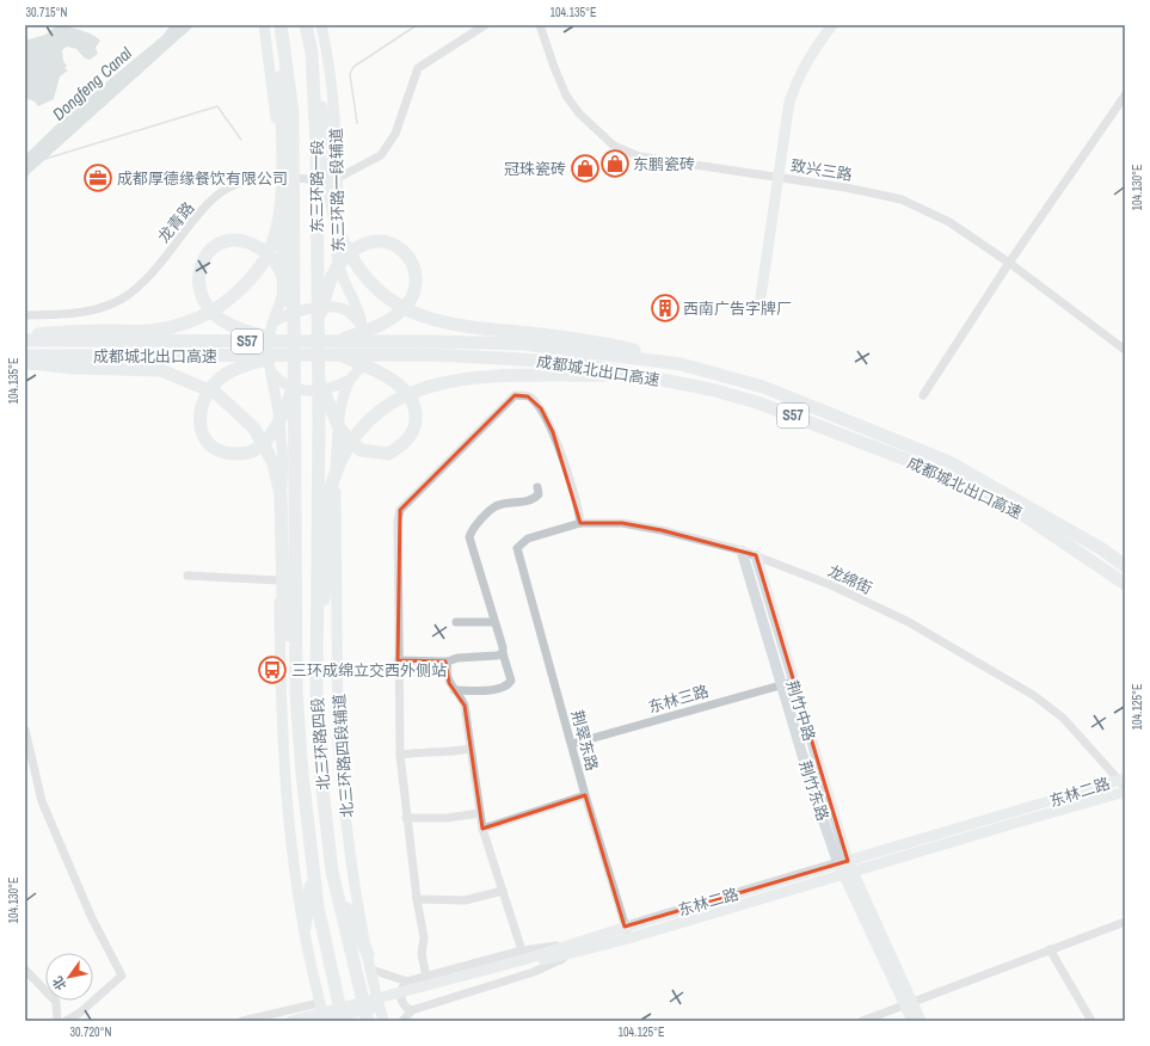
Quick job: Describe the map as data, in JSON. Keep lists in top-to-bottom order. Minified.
{"streets":{"highway":["东三环路一段","S57","成都城北出口高速","北三环路四段"],"main road":["东三环路一段辅道","荆竹中路","北三环路四段辅道","荆竹东路","东林二路"],"street":["致兴三路","龙青路","龙绵街","东林三路","荆翠东路"]},"crossings":[["东三环路一段","北三环路四段"],["东三环路一段辅道","龙青路"],["东三环路一段辅道","北三环路四段辅道"],["龙绵街","荆竹中路"],["龙绵街","荆翠东路"],["龙绵街","荆竹东路"],["龙绵街","东林二路"],["东林三路","荆竹中路"],["东林三路","荆翠东路"],["东林三路","荆竹东路"],["荆竹中路","荆竹东路"],["荆翠东路","东林二路"],["荆竹东路","东林二路"]],"water":["Dongfeng Canal"],"places":{"shop":["东鹏瓷砖","冠珠瓷砖"],"office":["成都厚德缘餐饮有限公司"],"building":["西南广告字牌厂"],"bus stop":["三环成绵立交西外侧站"]},"north":"bottom left","coordinates":["30.715°N","104.135°E","104.130°E","104.125°E","30.720°N"]}
